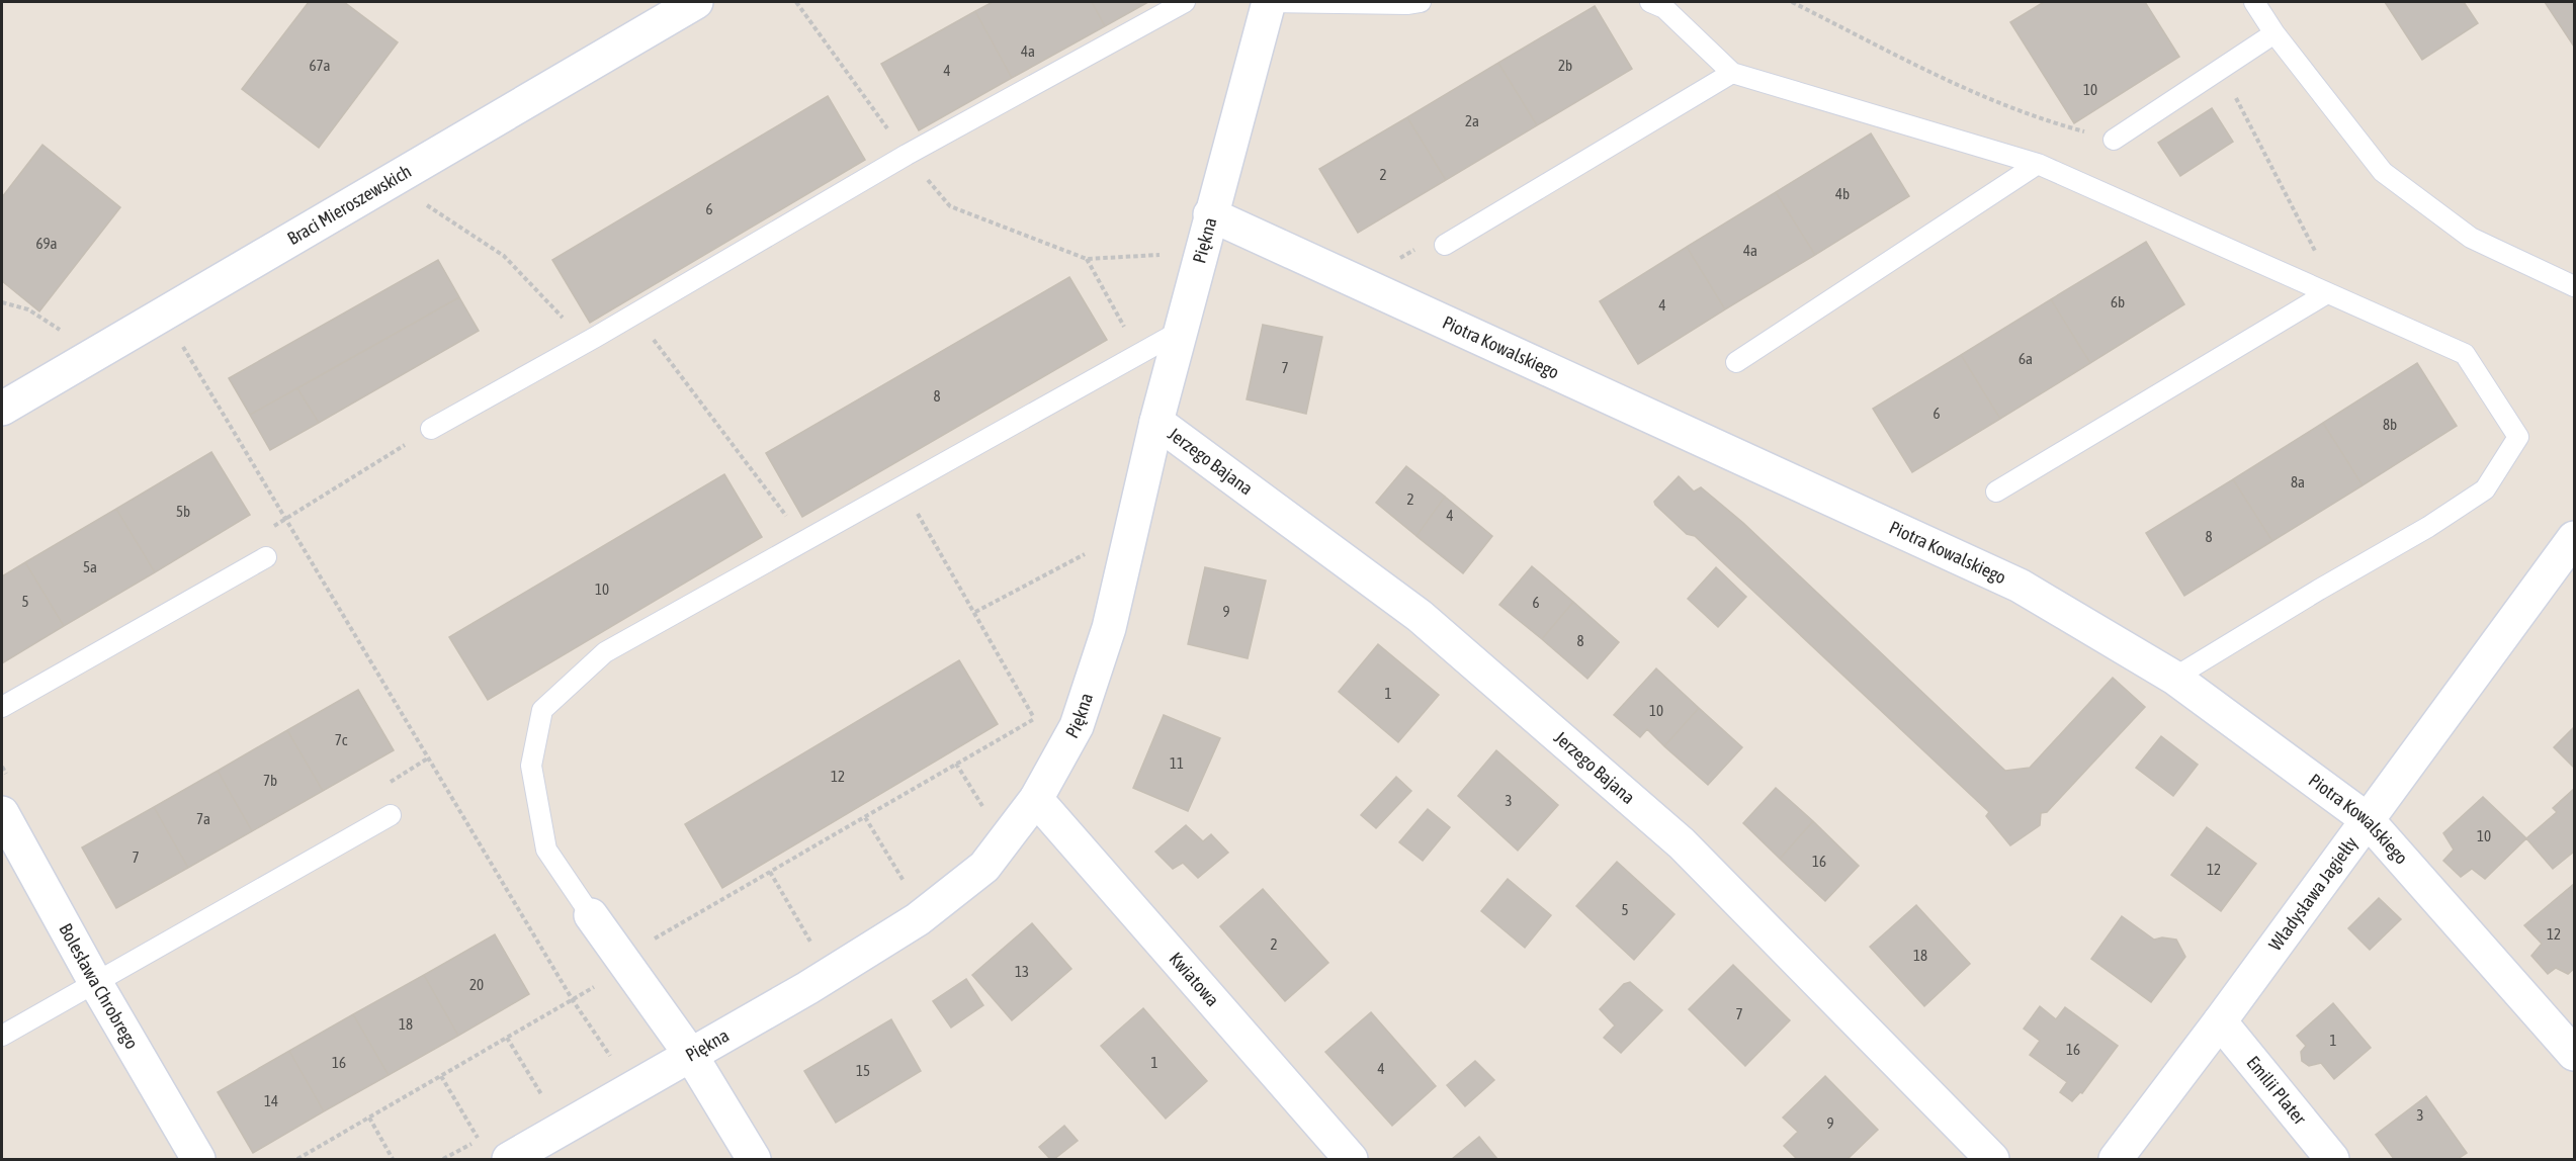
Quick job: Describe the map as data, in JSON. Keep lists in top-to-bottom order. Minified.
{"streets":{"street":["Braci Mieroszewskich","Piękna","Piotra Kowalskiego","Jerzego Bajana","Władysława Jagiełły","Kwiatowa","Bolesława Chrobrego","Emilii Plater"]},"crossings":[["Piękna","Piotra Kowalskiego"],["Piękna","Jerzego Bajana"],["Piękna","Kwiatowa"],["Piotra Kowalskiego","Władysława Jagiełły"],["Władysława Jagiełły","Emilii Plater"]],"house_numbers":["4a","67a","2b","4","10","2a","2","4b","6","69a","4a","6b","4","6a","7","8","6","8b","8a","2","5b","4","8","5a","10","5","6","9","8","1","10","7c","11","12","7b","3","7a","10","7","16","12","5","12","2","18","13","20","7","18","1","16","16","1","4","15","14","3","9"]}
